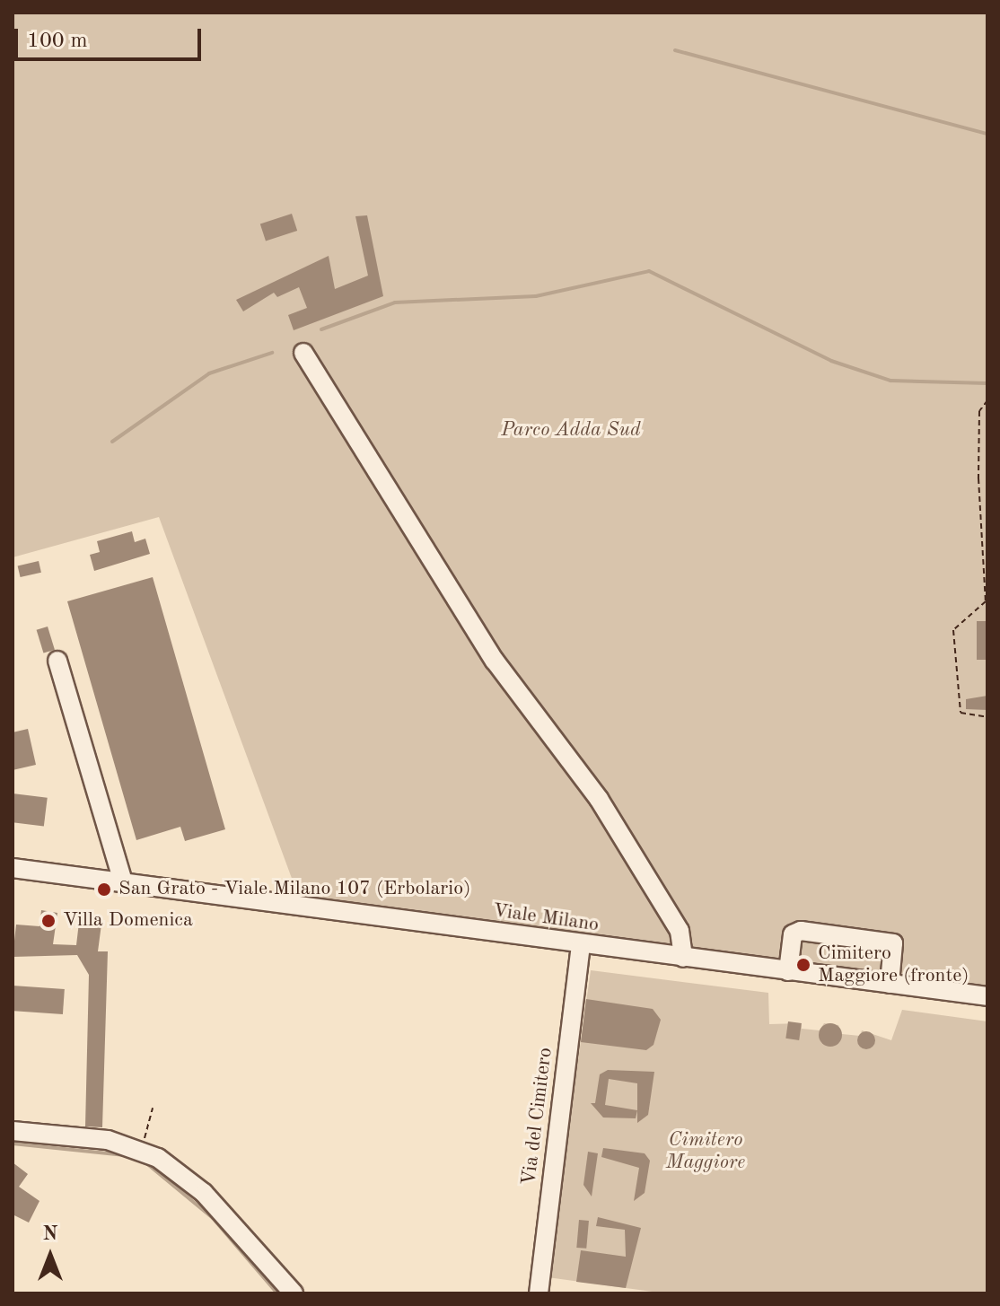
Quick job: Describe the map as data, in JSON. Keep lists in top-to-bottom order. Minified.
{"streets":{"street":["Viale Milano","Via del Cimitero"]},"crossings":[["Viale Milano","Via del Cimitero"]],"parks":["Parco Adda Sud","Cimitero Maggiore"],"places":["San Grato - Viale Milano 107 (Erbolario)","Villa Domenica","Cimitero Maggiore (fronte)"],"scale_bar":"100 m","north":"top"}
